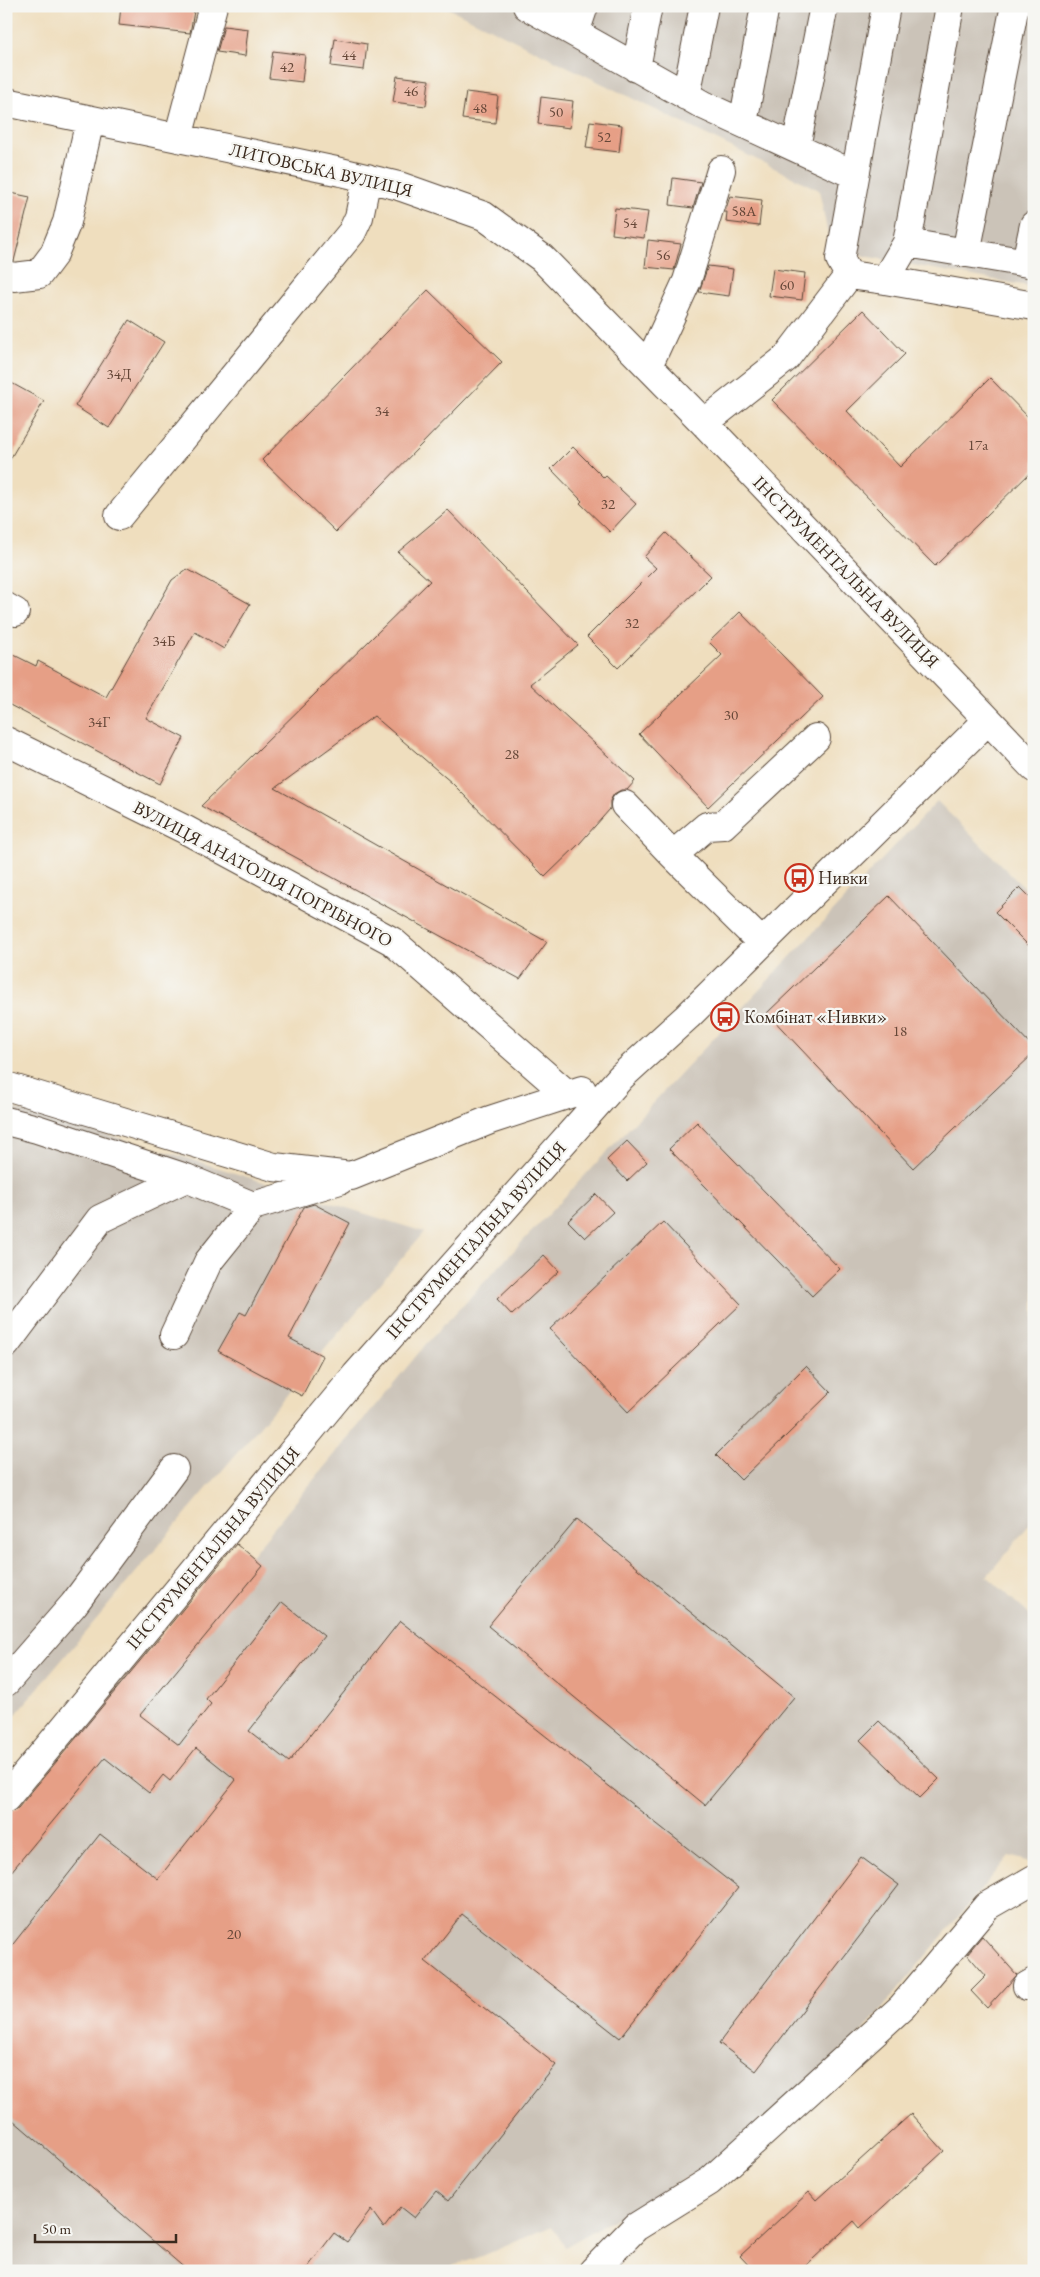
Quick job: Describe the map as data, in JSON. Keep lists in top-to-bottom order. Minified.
{"streets":{"street":["ЛИТОВСЬКА ВУЛИЦЯ","ІНСТРУМЕНТАЛЬНА ВУЛИЦЯ","ВУЛИЦЯ АНАТОЛІЯ ПОГРІБНОГО"]},"crossings":[["ЛИТОВСЬКА ВУЛИЦЯ","ІНСТРУМЕНТАЛЬНА ВУЛИЦЯ"]],"places":{"bus stop":["Нивки","Комбінат «Нивки»"]},"house_numbers":["44","42","46","48","50","52","58А","54","56","60","34Д","34","17а","32","32","34Б","30","34Г","28","18","20"],"scale_bar":"50 m"}
